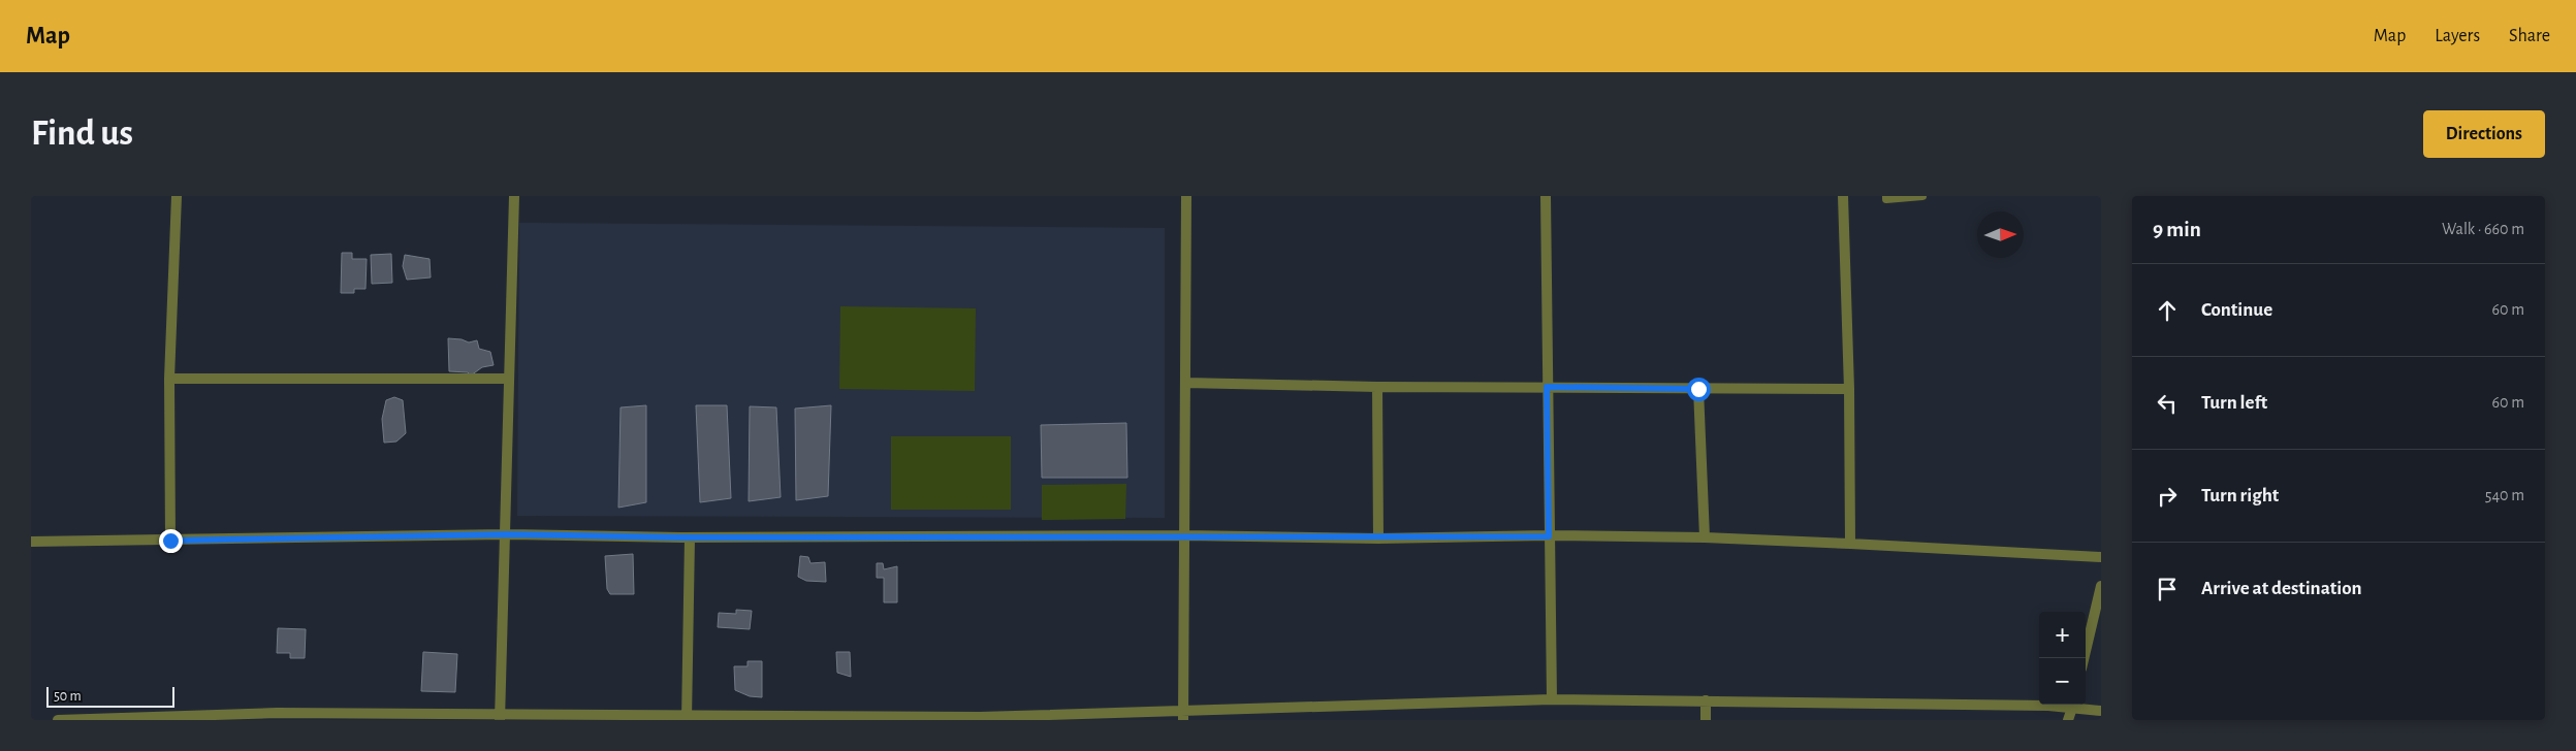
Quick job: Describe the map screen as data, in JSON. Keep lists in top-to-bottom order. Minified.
{"scale_bar":"50 m","north":"right","page":{"header":"Map","nav":["Map","Layers","Share"],"buttons":"Directions","title":"Find us","heading":["9 min","Walk · 660 m"],"list":[["Continue","60 m"],["Turn left","60 m"],["Turn right","540 m"],"Arrive at destination"],"map_buttons":["+","−"],"scale":"50 m"}}
